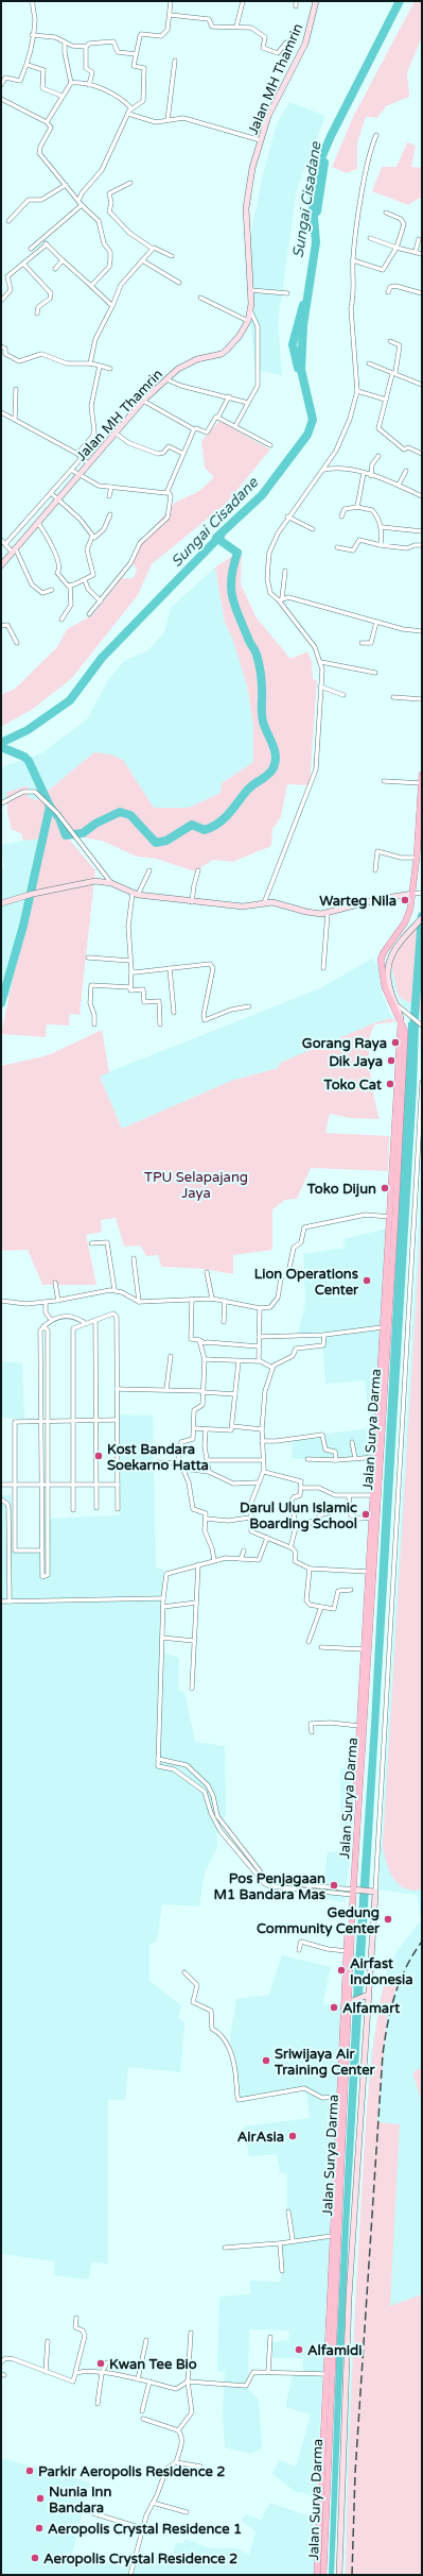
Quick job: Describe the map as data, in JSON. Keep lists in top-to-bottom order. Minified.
{"streets":{"main road":["Jalan Surya Darma"],"street":["Jalan MH Thamrin"]},"water":["Sungai Cisadane"],"parks":["TPU Selapajang Jaya"],"places":["Warteg Nila","Gorang Raya","Dik Jaya","Toko Cat","Toko Dijun","Lion Operations Center","Kost Bandara Soekarno Hatta","Darul Ulun Islamic Boarding School","Pos Penjagaan M1 Bandara Mas","Gedung Community Center","Airfast Indonesia","Alfamart","Sriwijaya Air Training Center","AirAsia","Alfamidi","Kwan Tee Bio","Parkir Aeropolis Residence 2","Nunia Inn Bandara","Aeropolis Crystal Residence 1","Aeropolis Crystal Residence 2"]}
